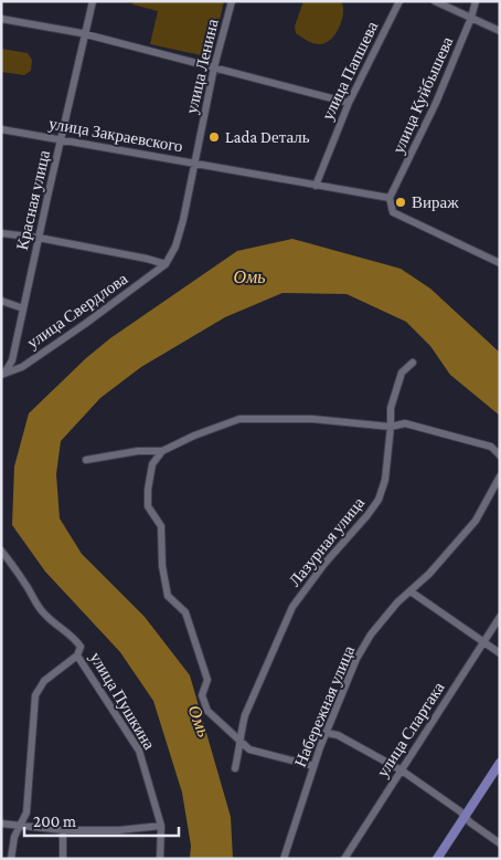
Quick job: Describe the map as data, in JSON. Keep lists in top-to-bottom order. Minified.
{"streets":{"street":["улица Ленина","улица Папшева","улица Куйбышева","улица Закраевского","Красная улица","улица Свердлова","Лазурная улица","улица Пушкина","Набережная улица","улица Спартака"]},"crossings":[["улица Ленина","улица Закраевского"],["улица Ленина","улица Свердлова"],["улица Папшева","улица Закраевского"],["улица Куйбышева","улица Закраевского"],["улица Закраевского","Красная улица"],["Красная улица","улица Свердлова"]],"water":["Омь"],"places":["Lada Dеталь","Вираж"],"scale_bar":"200 m"}
